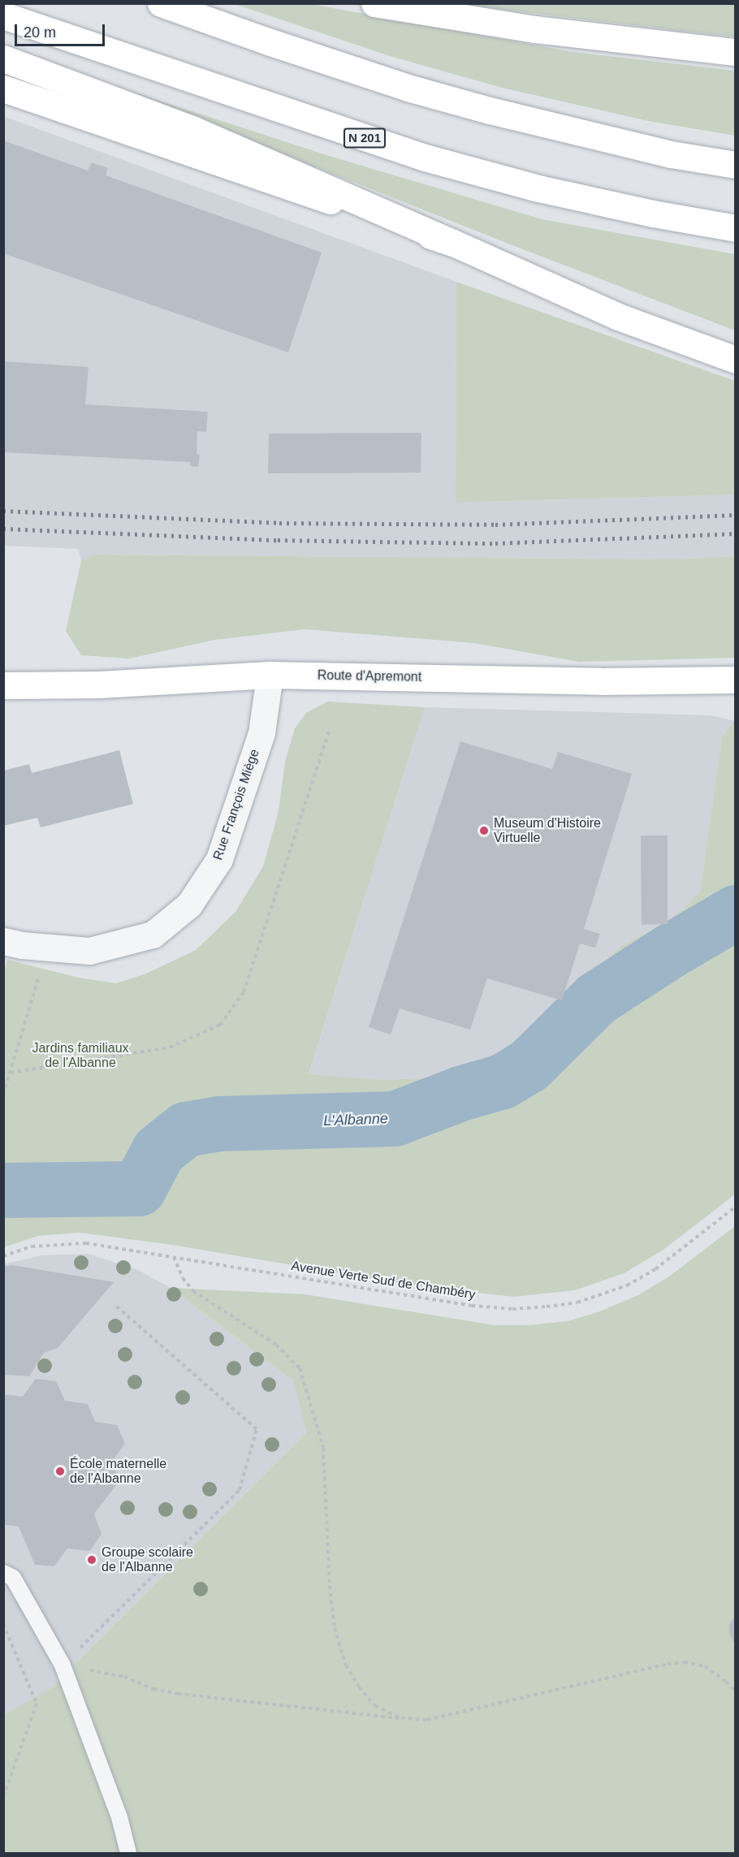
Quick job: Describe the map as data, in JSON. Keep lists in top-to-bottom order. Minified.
{"streets":{"main road":["N 201","Route d'Apremont"],"street":["Rue François Miège"],"path":["Avenue Verte Sud de Chambéry"]},"crossings":[["Route d'Apremont","Rue François Miège"]],"water":["L'Albanne"],"parks":["Jardins familiaux de l'Albanne"],"places":["Museum d'Histoire Virtuelle","École maternelle de l'Albanne","Groupe scolaire de l'Albanne"],"scale_bar":"20 m"}
